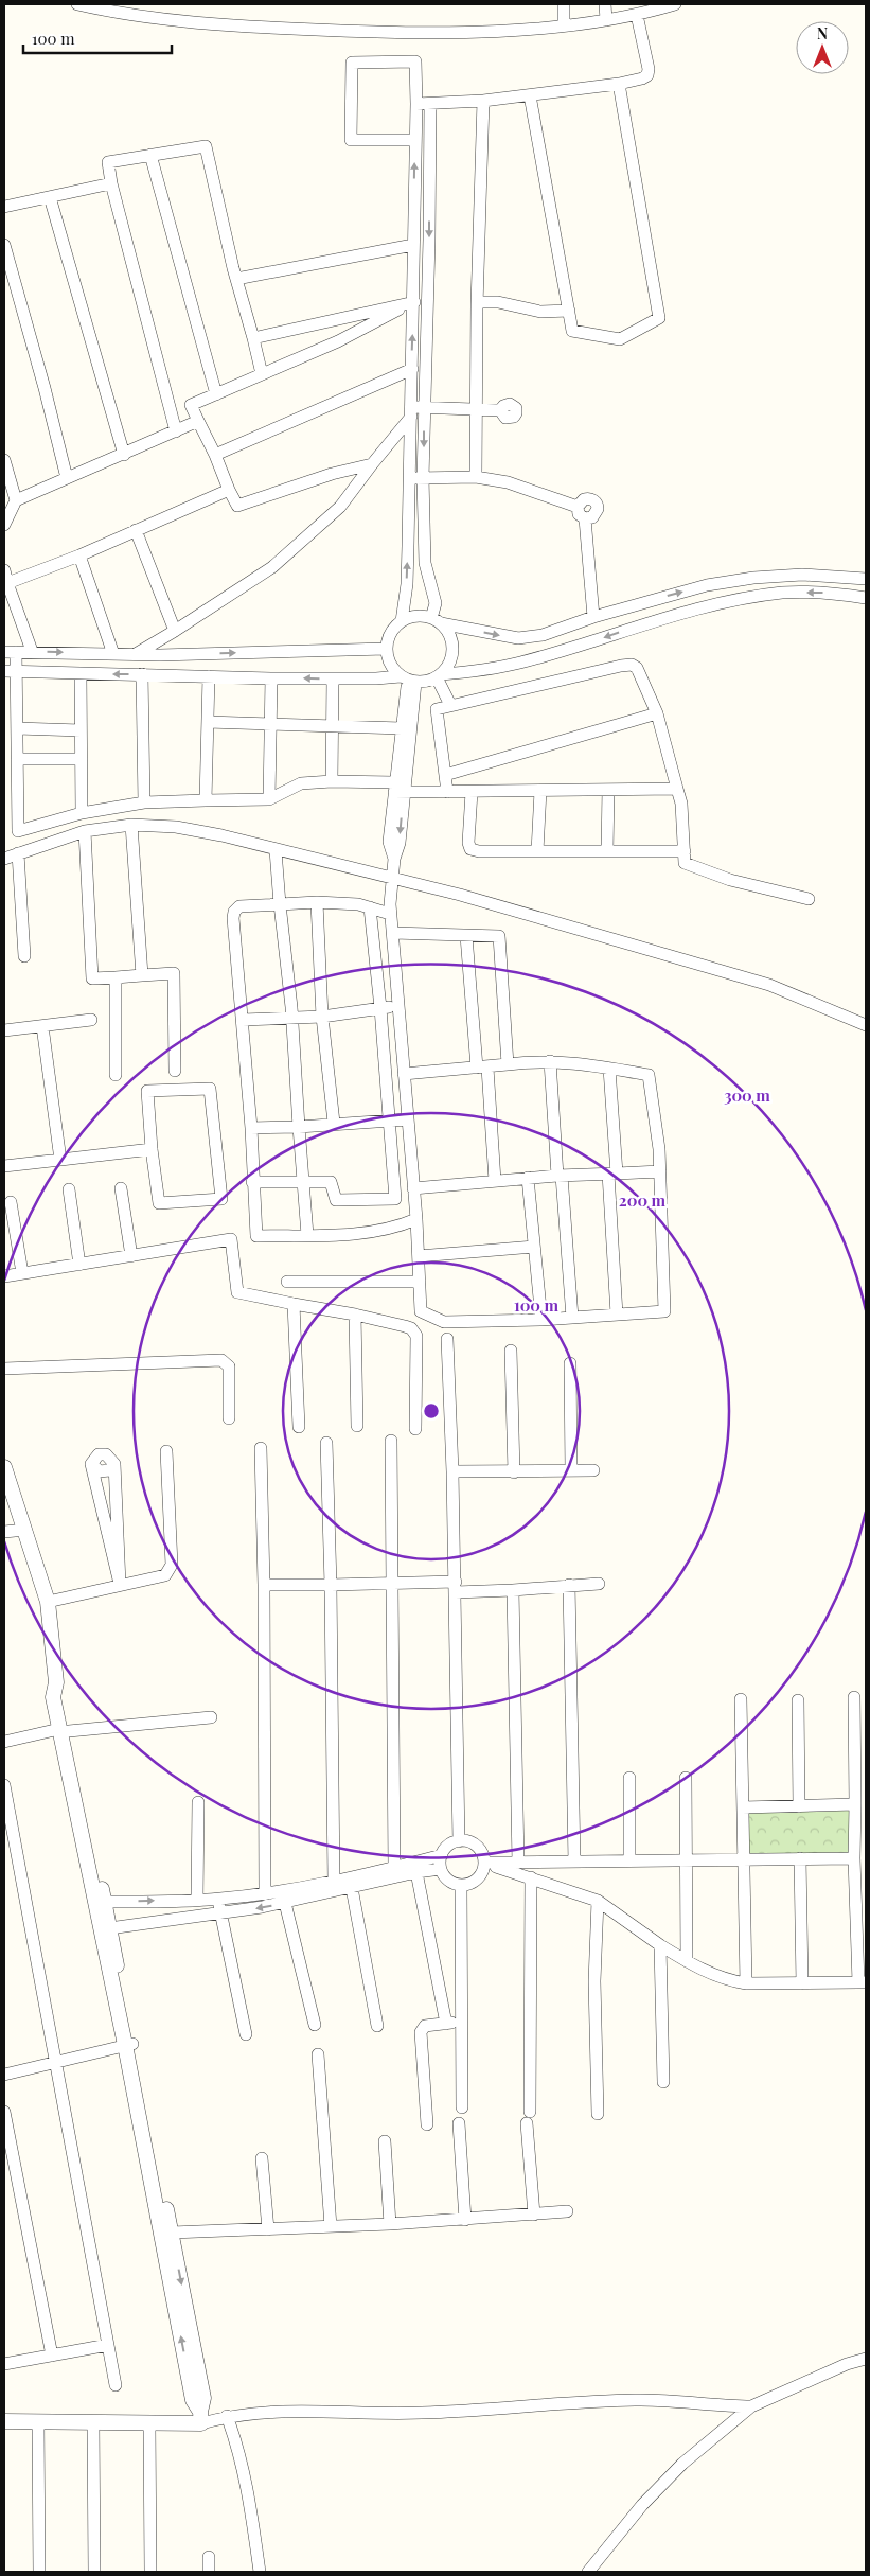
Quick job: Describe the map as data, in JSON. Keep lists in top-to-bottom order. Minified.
{"scale_bar":"100 m","north":"top","rings":["300 m","200 m","100 m"]}
